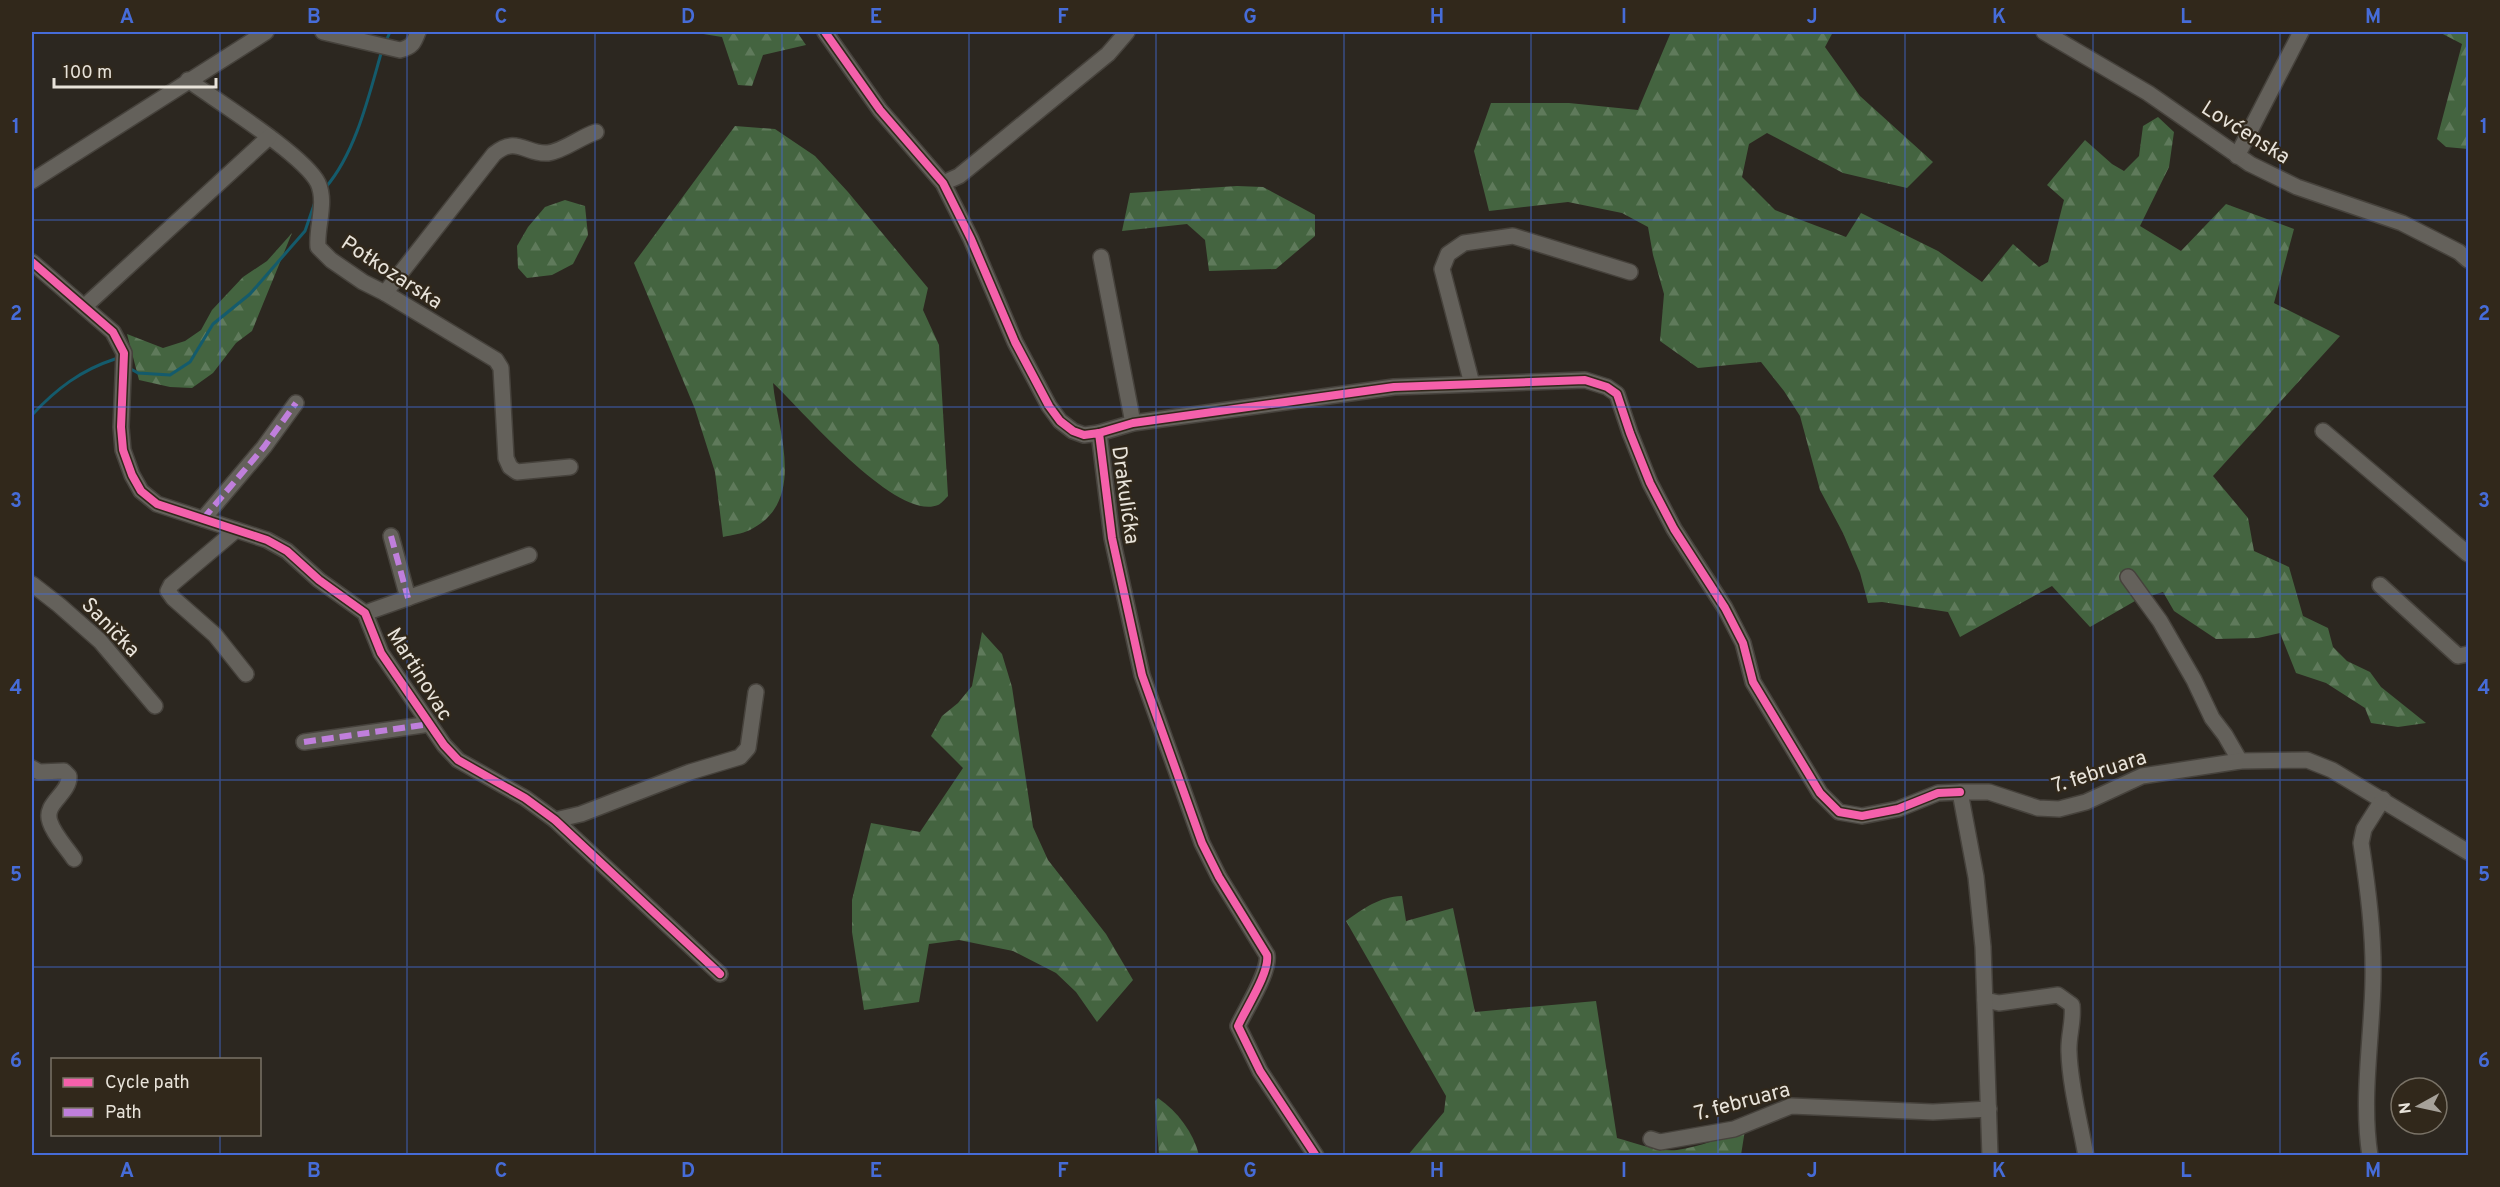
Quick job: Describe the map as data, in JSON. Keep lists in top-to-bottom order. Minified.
{"streets":{"street":["Lovćenska","Potkozarska","Drakulićka","Sanička","Martinovac","7. februara"]},"crossings":[["Drakulićka","7. februara"]],"legend":["Cycle path","Path"],"scale_bar":"100 m","north":"left","grid":{"columns":["A","B","C","D","E","F","G","H","I","J","K","L","M"],"rows":["1","2","3","4","5","6"]}}
